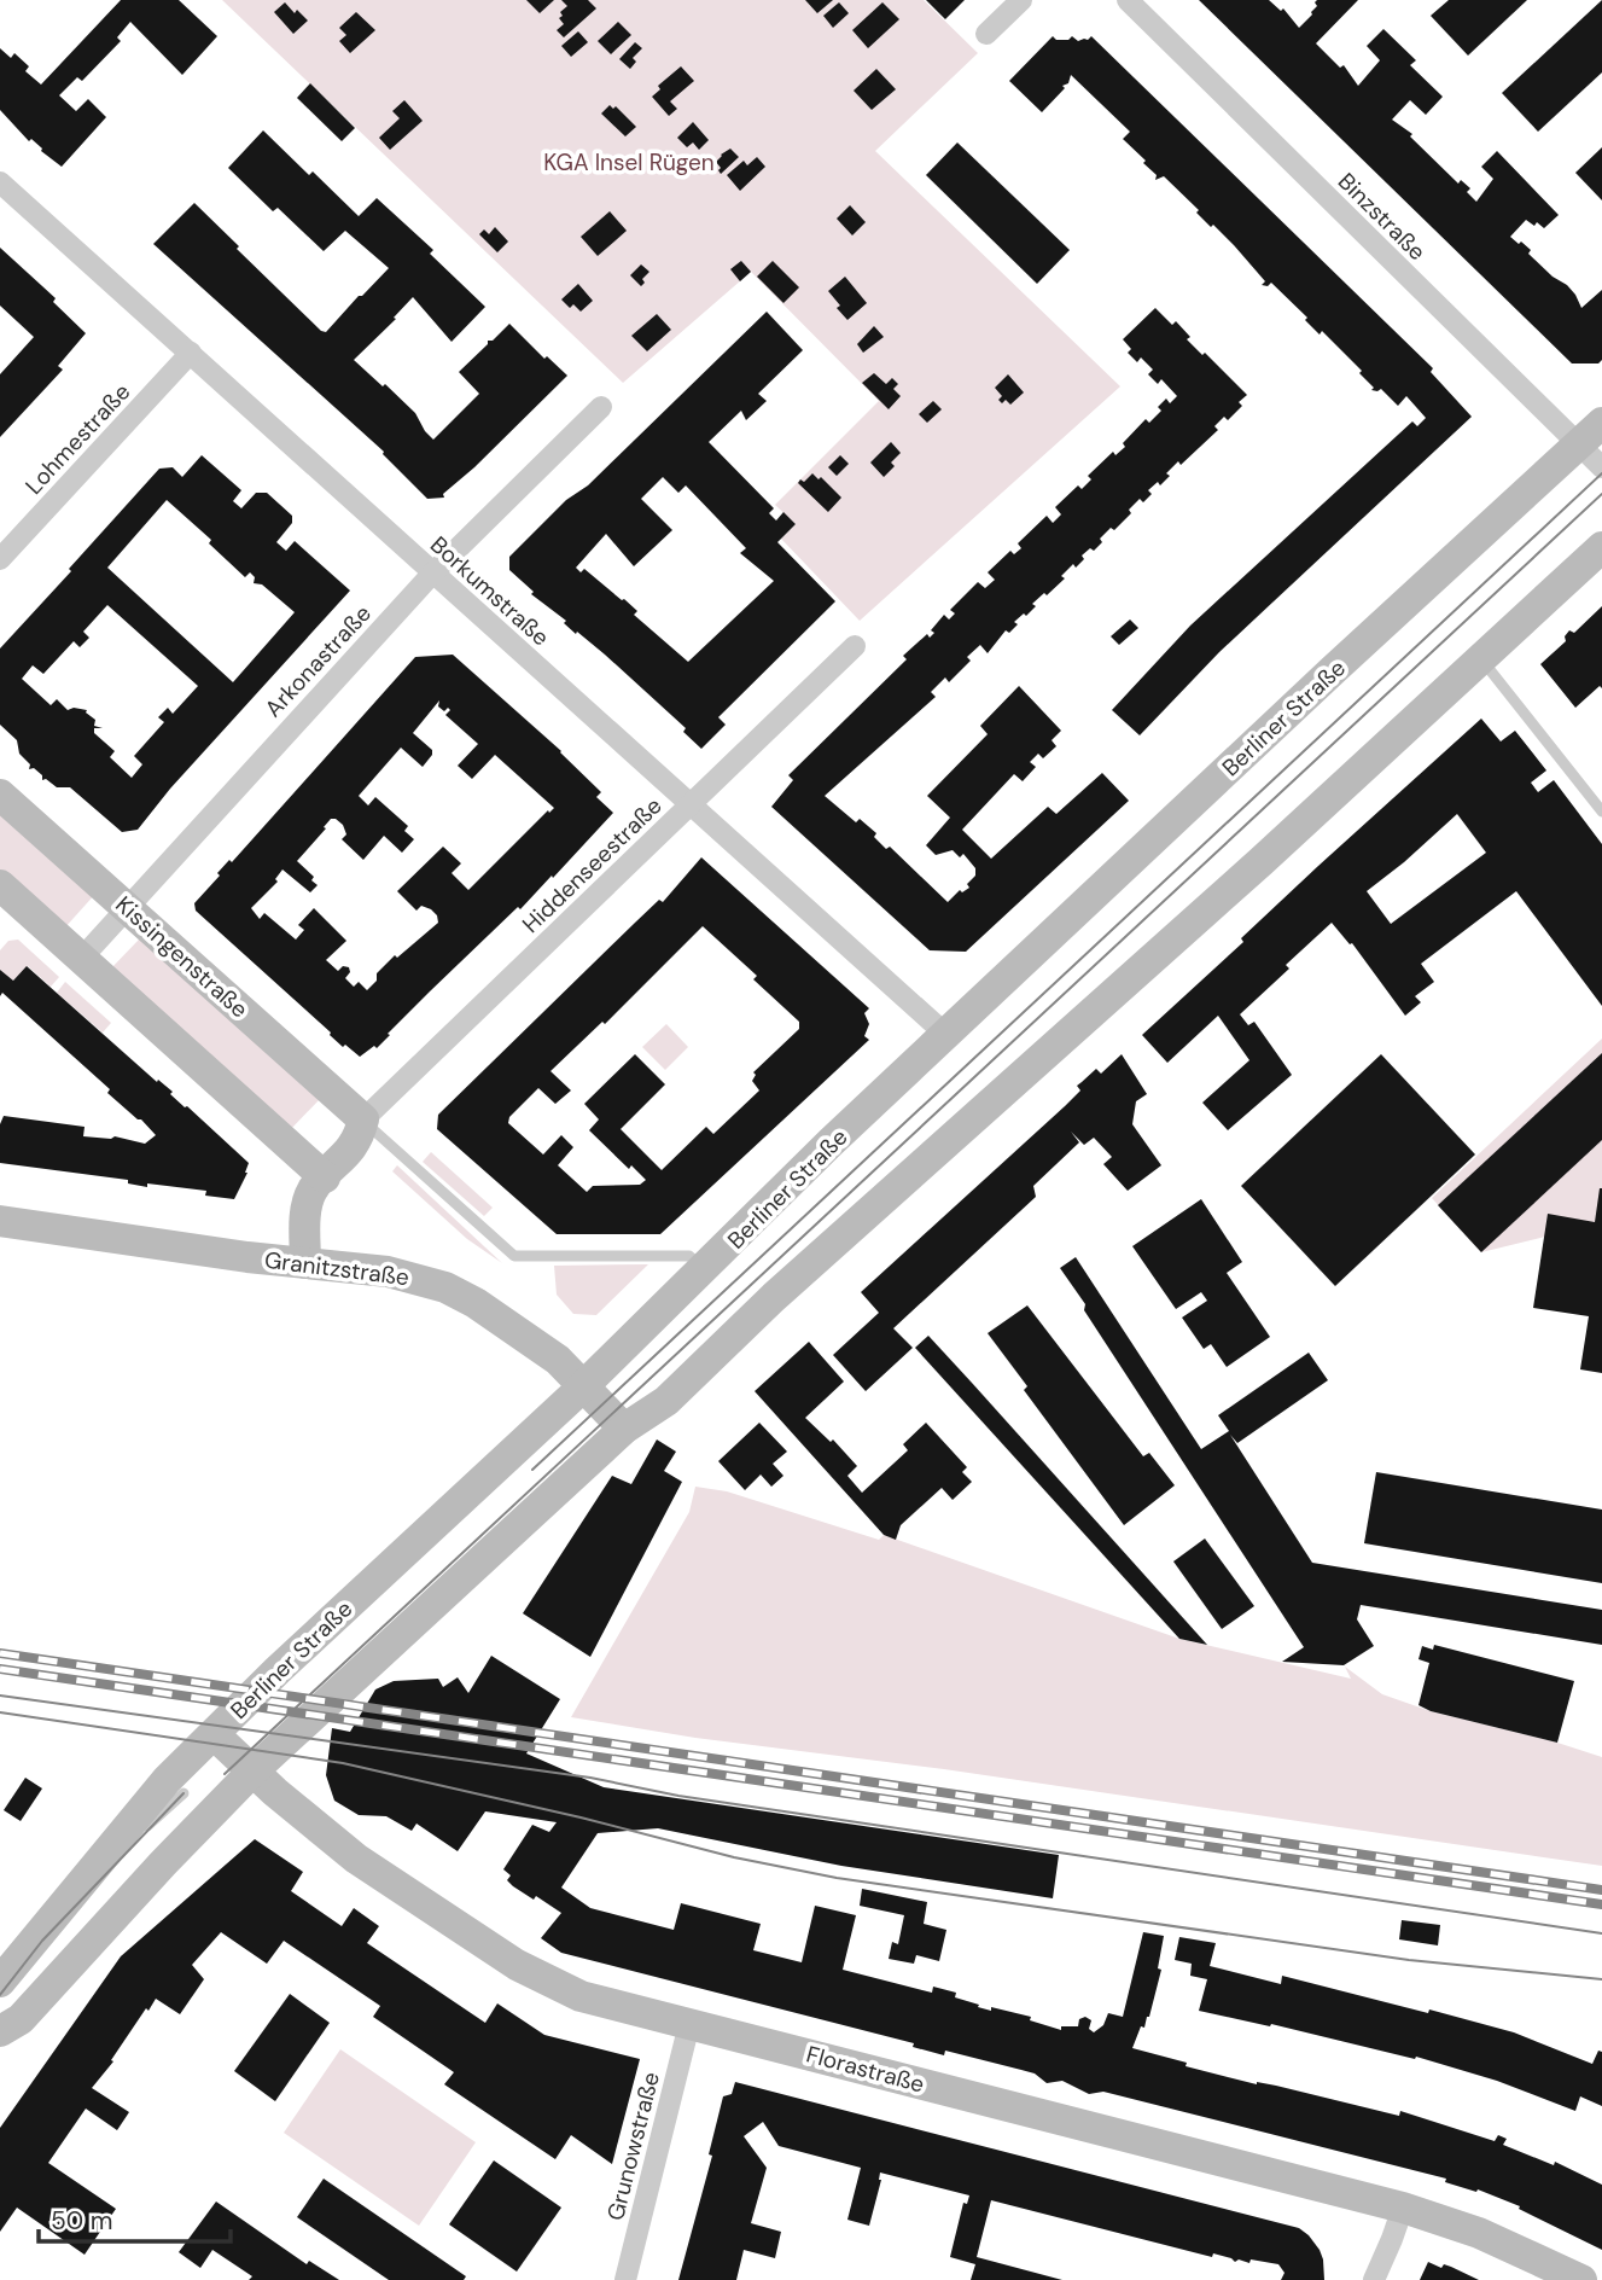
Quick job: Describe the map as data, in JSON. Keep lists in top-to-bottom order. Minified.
{"streets":{"main road":["Berliner Straße","Kissingenstraße","Granitzstraße","Florastraße"],"street":["Binzstraße","Lohmestraße","Borkumstraße","Arkonastraße","Hiddenseestraße","Grunowstraße"]},"crossings":[["Binzstraße","Berliner Straße"],["Lohmestraße","Borkumstraße"],["Borkumstraße","Arkonastraße"],["Borkumstraße","Berliner Straße"],["Borkumstraße","Hiddenseestraße"],["Arkonastraße","Kissingenstraße"],["Berliner Straße","Kissingenstraße"],["Berliner Straße","Granitzstraße"],["Berliner Straße","Florastraße"],["Hiddenseestraße","Kissingenstraße"],["Florastraße","Grunowstraße"]],"parks":["KGA Insel Rügen"],"scale_bar":"50 m"}
